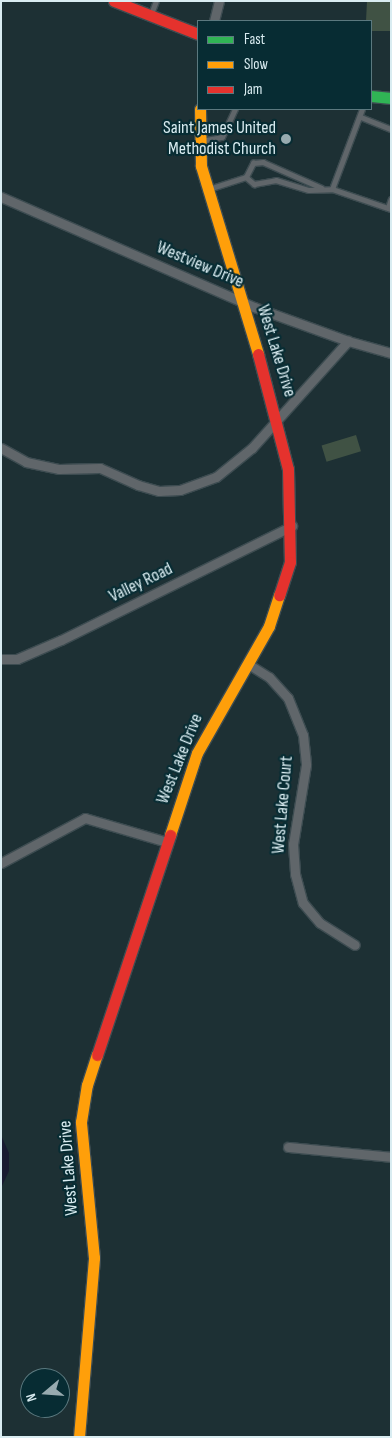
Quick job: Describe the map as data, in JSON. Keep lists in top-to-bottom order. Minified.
{"streets":{"main road":["West Lake Drive"],"street":["Westview Drive","Valley Road","West Lake Court"]},"crossings":[["Westview Drive","West Lake Drive"],["West Lake Drive","Valley Road"],["West Lake Drive","West Lake Court"]],"places":["Saint James United Methodist Church"],"legend":["Fast","Slow","Jam"],"north":"left"}
